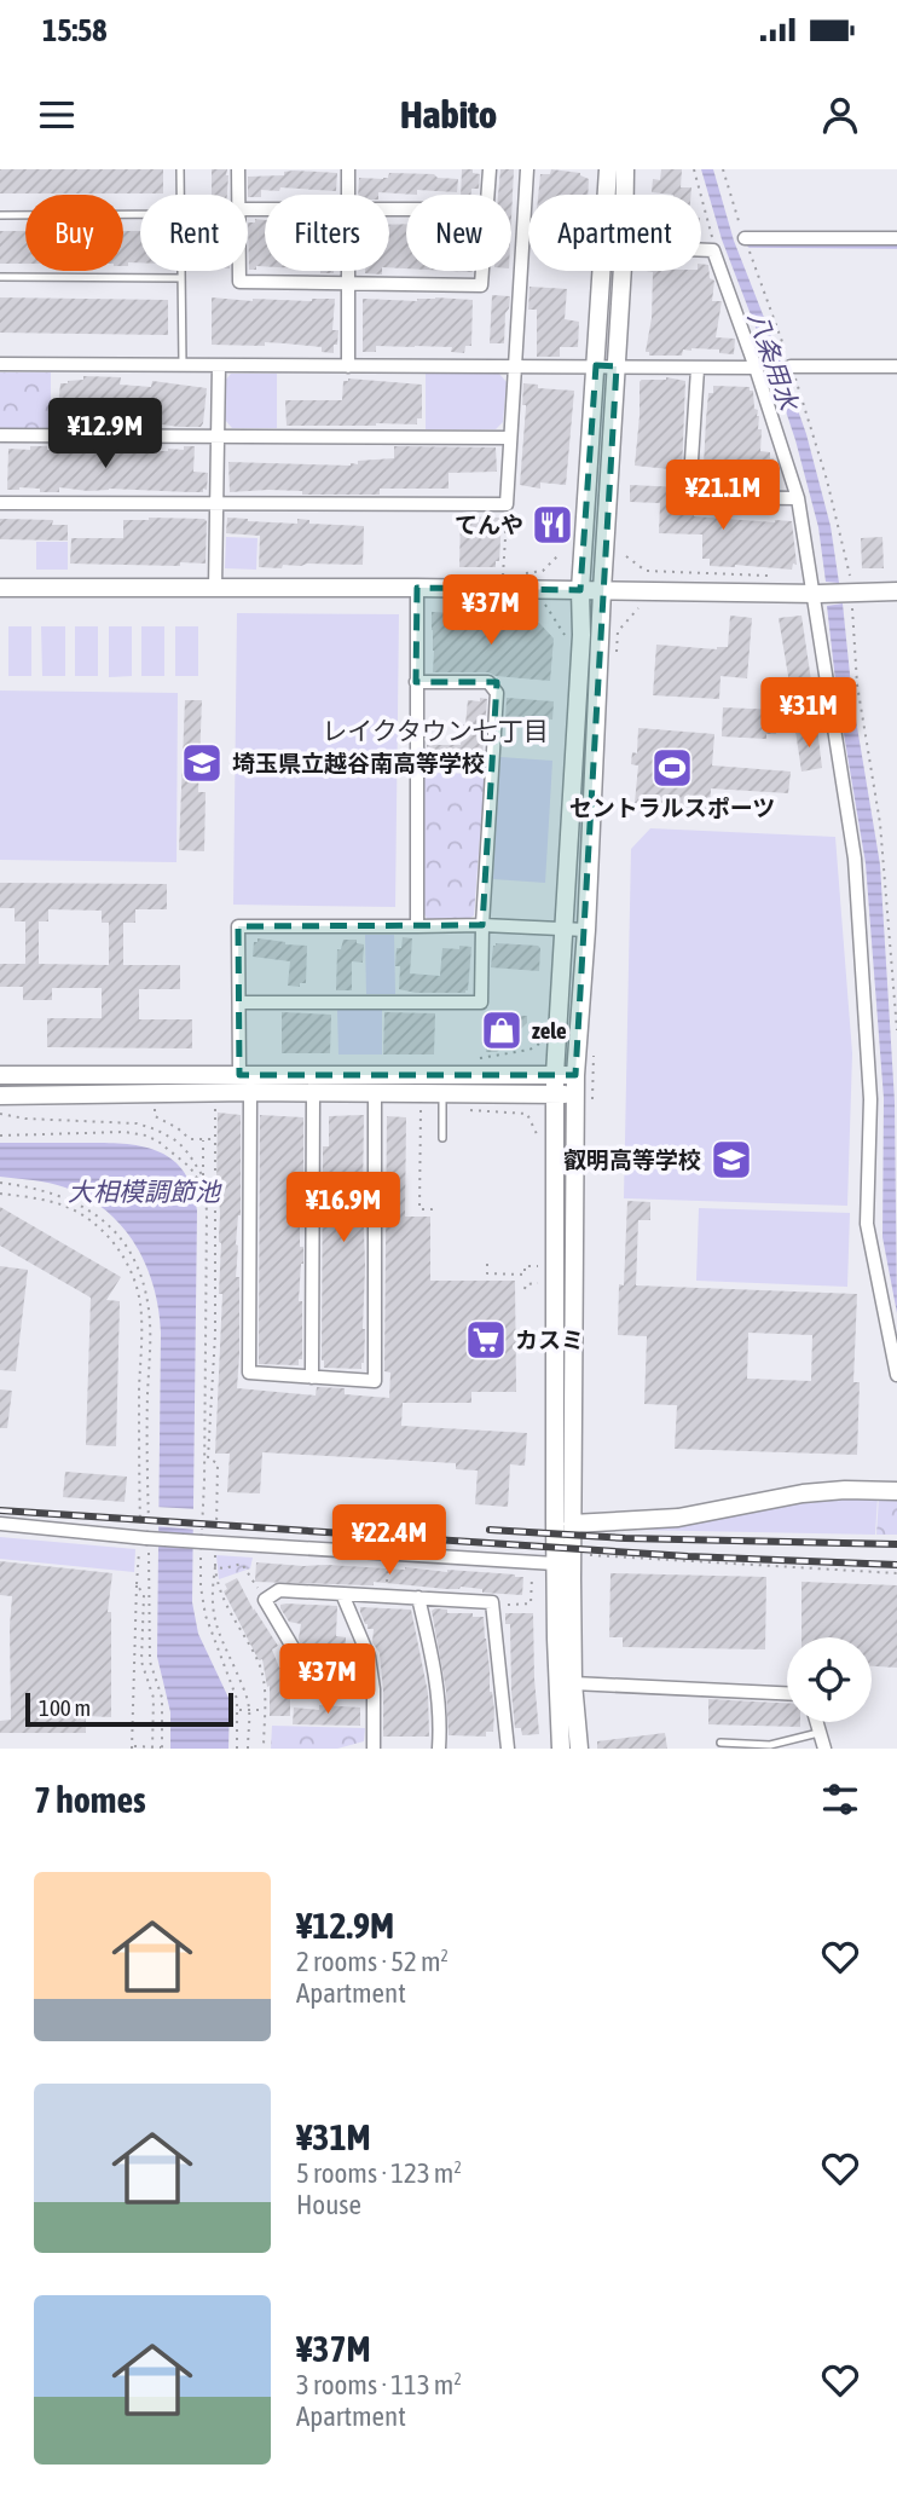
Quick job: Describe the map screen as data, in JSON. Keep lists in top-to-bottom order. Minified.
{"districts":["レイクタウン七丁目"],"water":["八条用水","大相模調節池"],"places":{"restaurant":["てんや"],"school or university":["埼玉県立越谷南高等学校","叡明高等学校"],"sports":["セントラルスポーツ"],"shop":["zele"],"supermarket":["カスミ"]},"scale_bar":"100 m","page":{"status":"15:58","header":"Habito","chip":["Buy","Rent","Filters","New","Apartment"],"price":["¥12.9M","¥21.1M","¥37M","¥31M","¥16.9M","¥22.4M","¥37M"],"scale":"100 m","heading":"7 homes","list":[{"name":"¥12.9M","note":"2 rooms · 52 m² · Apartment"},{"name":"¥31M","note":"5 rooms · 123 m² · House"},{"name":"¥37M","note":"3 rooms · 113 m² · Apartment"}]}}
